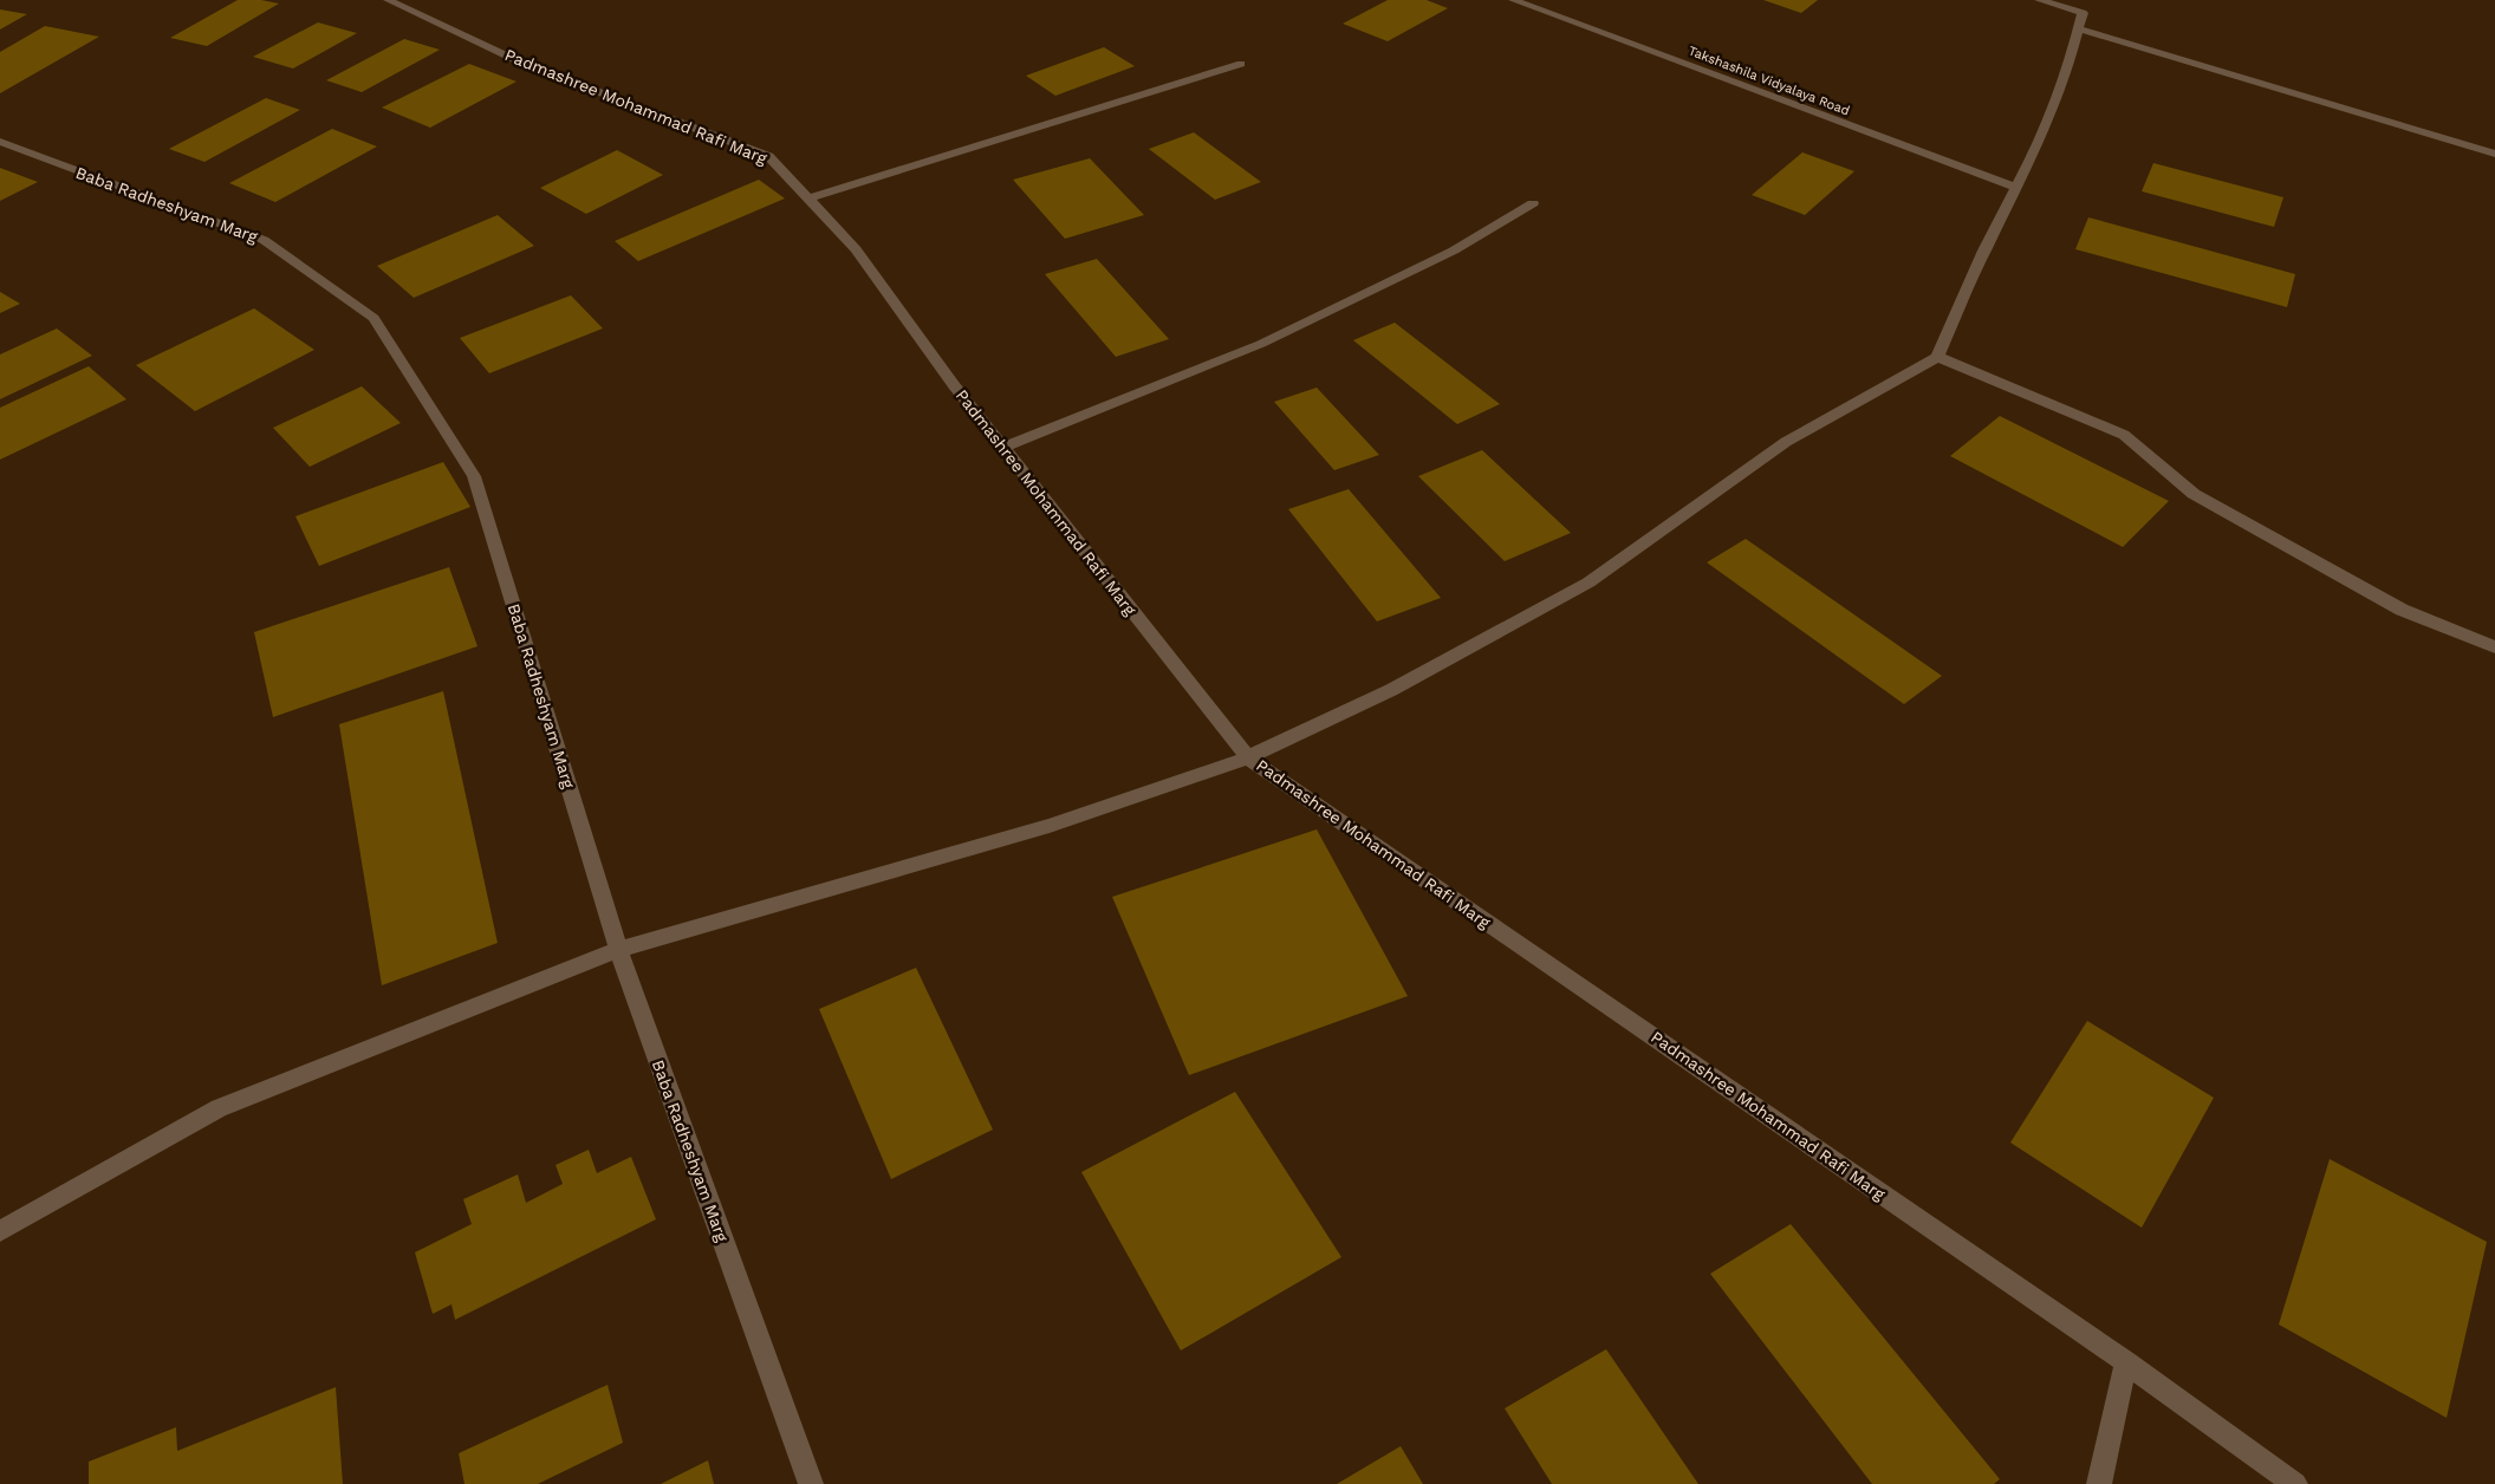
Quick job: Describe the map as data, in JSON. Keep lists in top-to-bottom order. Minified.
{"streets":{"street":["Takshashila Vidyalaya Road","Padmashree Mohammad Rafi Marg","Baba Radheshyam Marg"]}}
